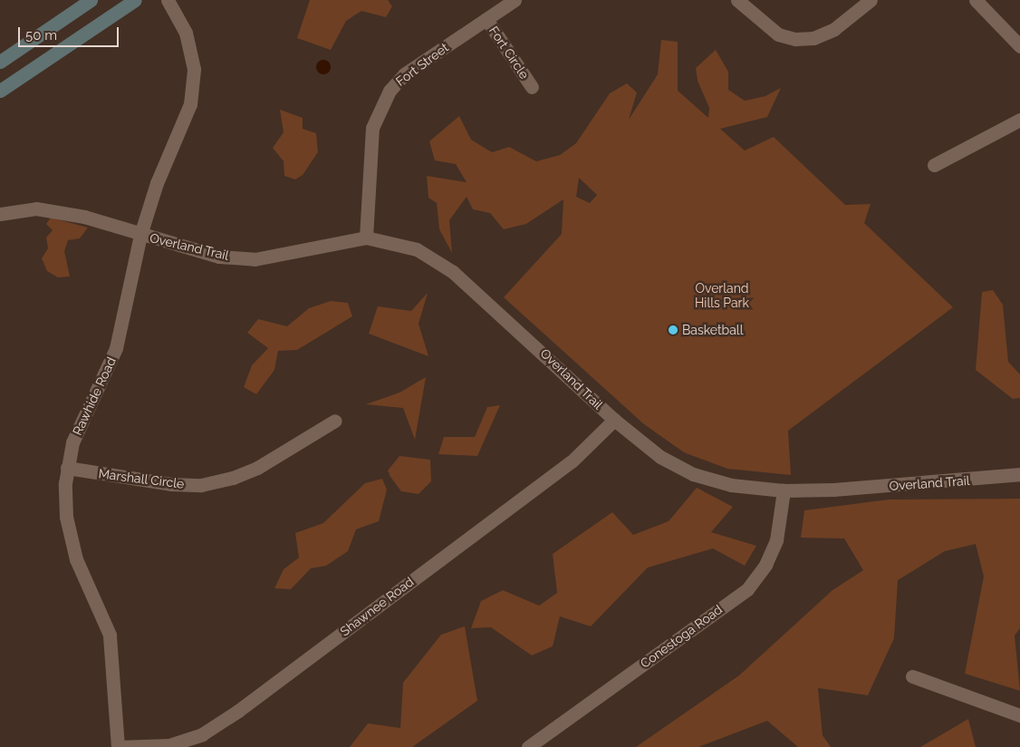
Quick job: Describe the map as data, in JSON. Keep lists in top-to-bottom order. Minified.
{"streets":{"street":["Fort Circle","Fort Street","Overland Trail","Rawhide Road","Marshall Circle","Shawnee Road","Conestoga Road"]},"crossings":[["Fort Circle","Fort Street"],["Fort Street","Overland Trail"],["Overland Trail","Rawhide Road"],["Overland Trail","Shawnee Road"],["Overland Trail","Conestoga Road"],["Rawhide Road","Marshall Circle"],["Rawhide Road","Shawnee Road"]],"parks":["Overland Hills Park"],"places":["Basketball"],"scale_bar":"50 m"}
